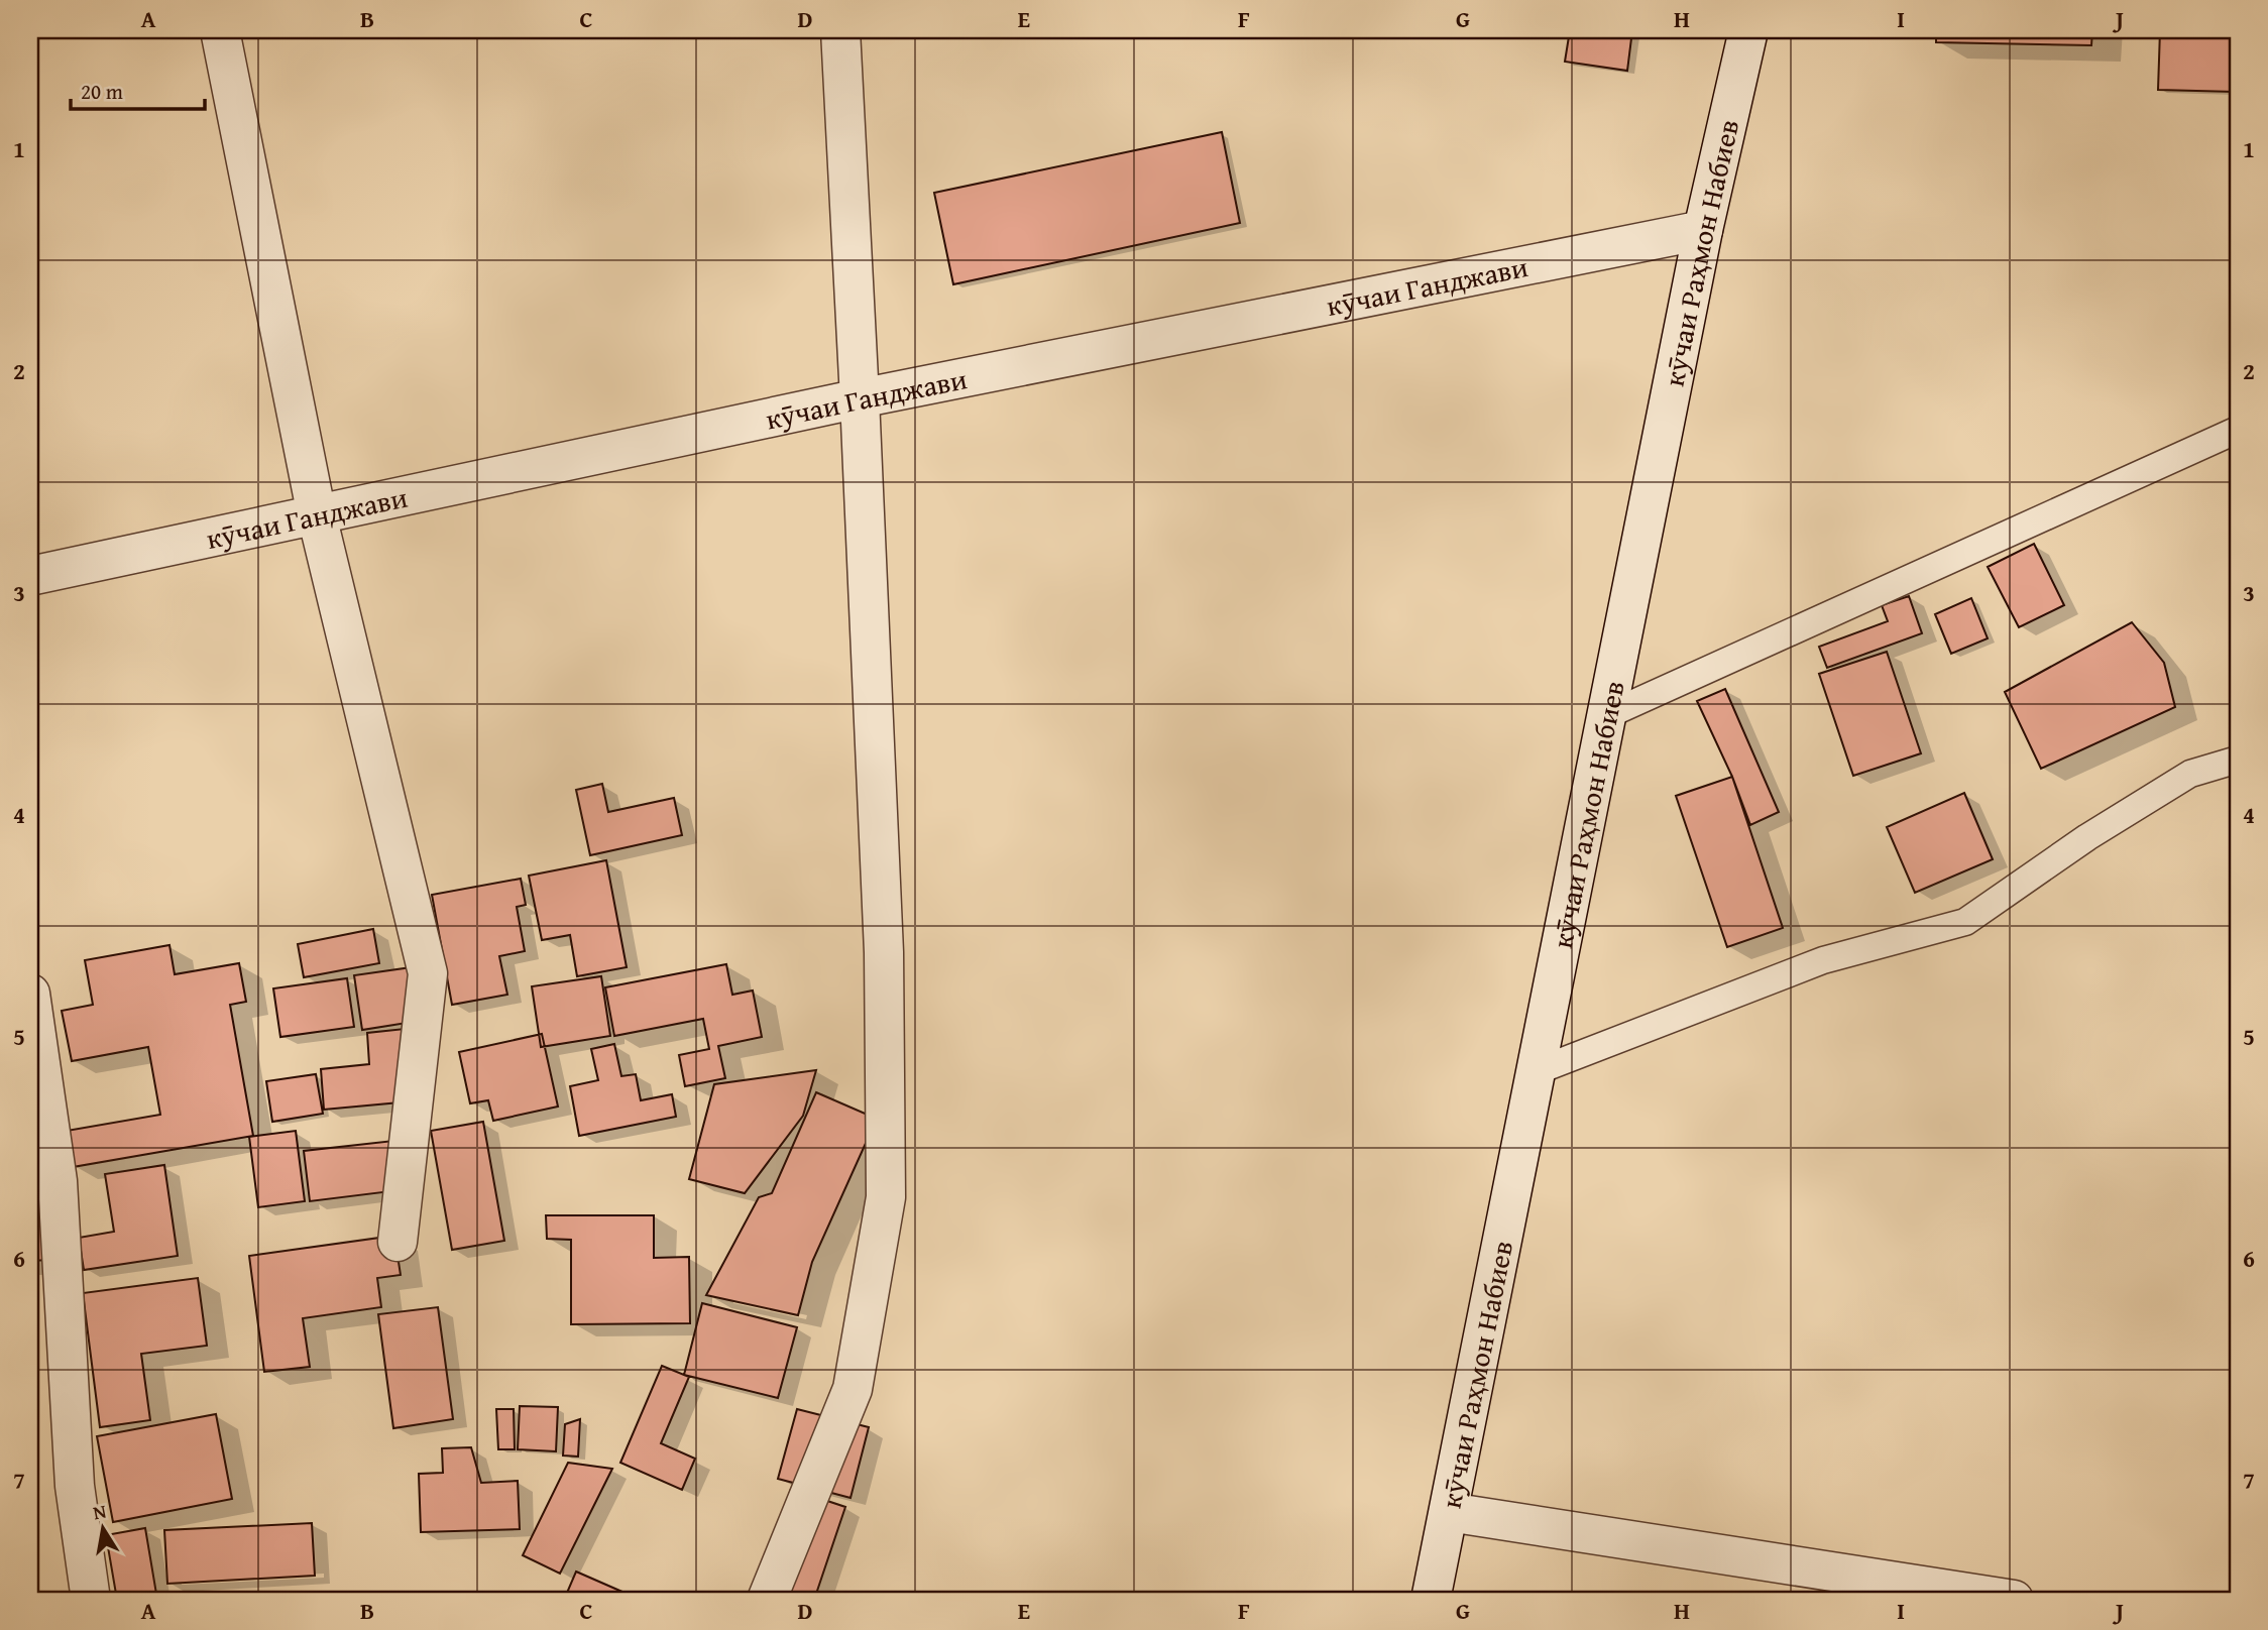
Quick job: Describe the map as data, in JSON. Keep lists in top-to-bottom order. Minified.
{"streets":{"street":["кӯчаи Раҳмон Набиев","кӯчаи Ганджави"]},"crossings":[["кӯчаи Раҳмон Набиев","кӯчаи Ганджави"]],"scale_bar":"20 m","north":"top","grid":{"columns":["A","B","C","D","E","F","G","H","I","J"],"rows":["1","2","3","4","5","6","7"]}}
